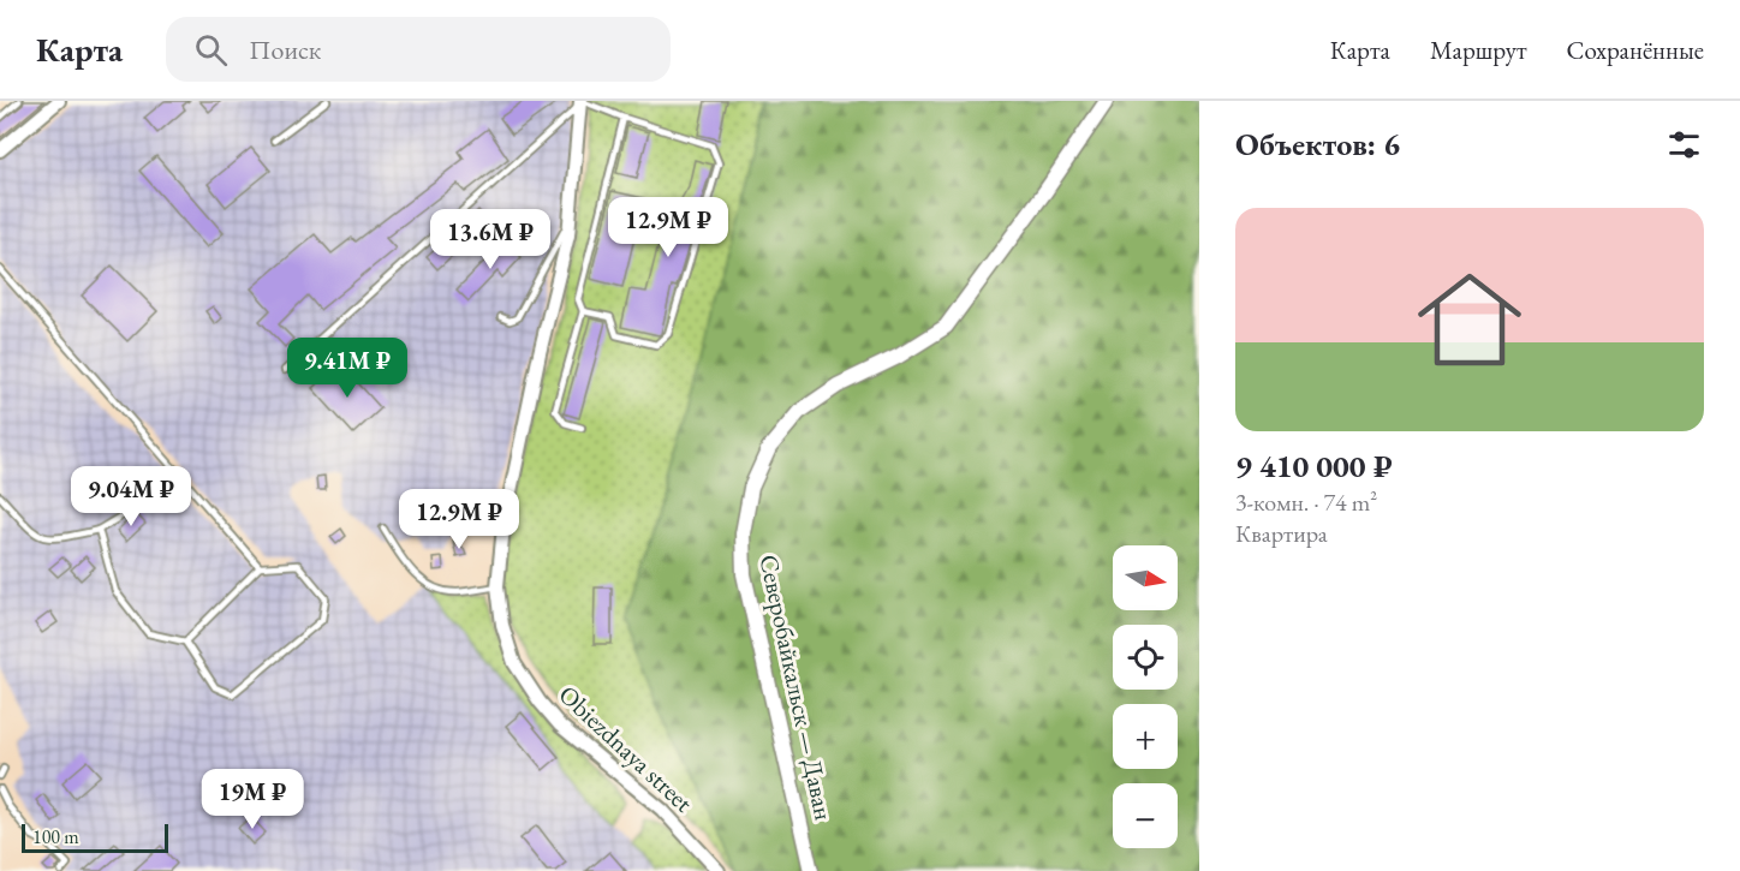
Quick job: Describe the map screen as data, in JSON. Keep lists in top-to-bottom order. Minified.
{"streets":{"main road":["Северобайкальск — Даван"],"street":["Obiezdnaya street"]},"scale_bar":"100 m","north":"right","page":{"header":"Карта","search":"Поиск","nav":["Карта","Маршрут","Сохранённые"],"heading":"Объектов: 6","list":[{"name":"9 410 000 ₽","note":"3-комн. · 74 m² · Квартира"}],"price":["12.9M ₽","13.6M ₽","9.41M ₽","9.04M ₽","12.9M ₽","19M ₽"],"map_buttons":["+","−"],"scale":"100 m"}}
